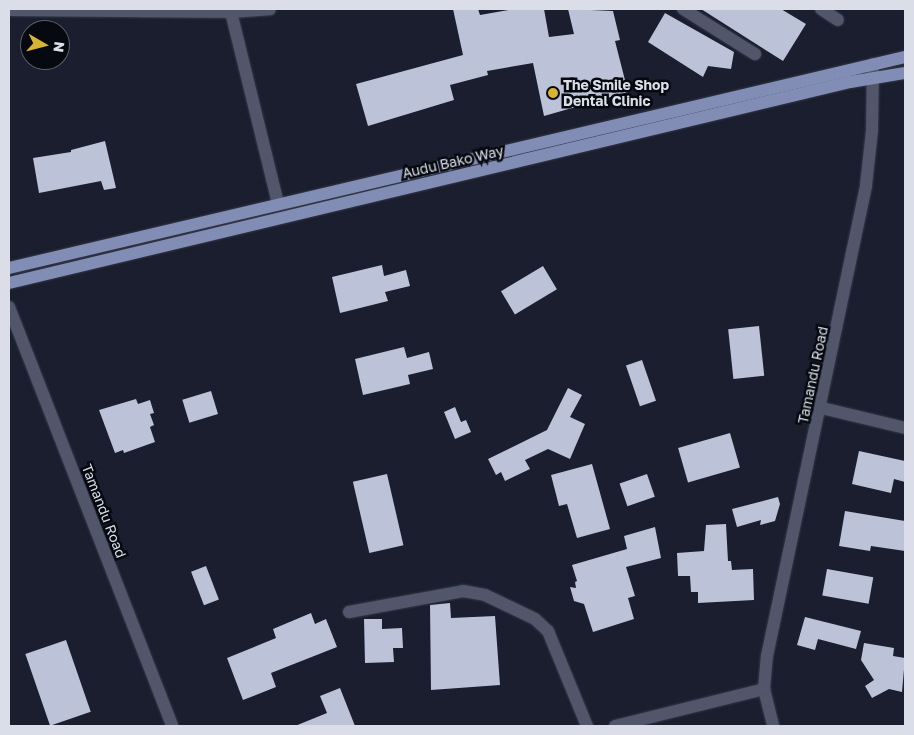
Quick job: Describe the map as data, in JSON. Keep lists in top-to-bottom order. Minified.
{"streets":{"main road":["Audu Bako Way"],"street":["Tamandu Road"]},"crossings":[["Audu Bako Way","Tamandu Road"]],"places":["The Smile Shop Dental Clinic"],"north":"right"}
